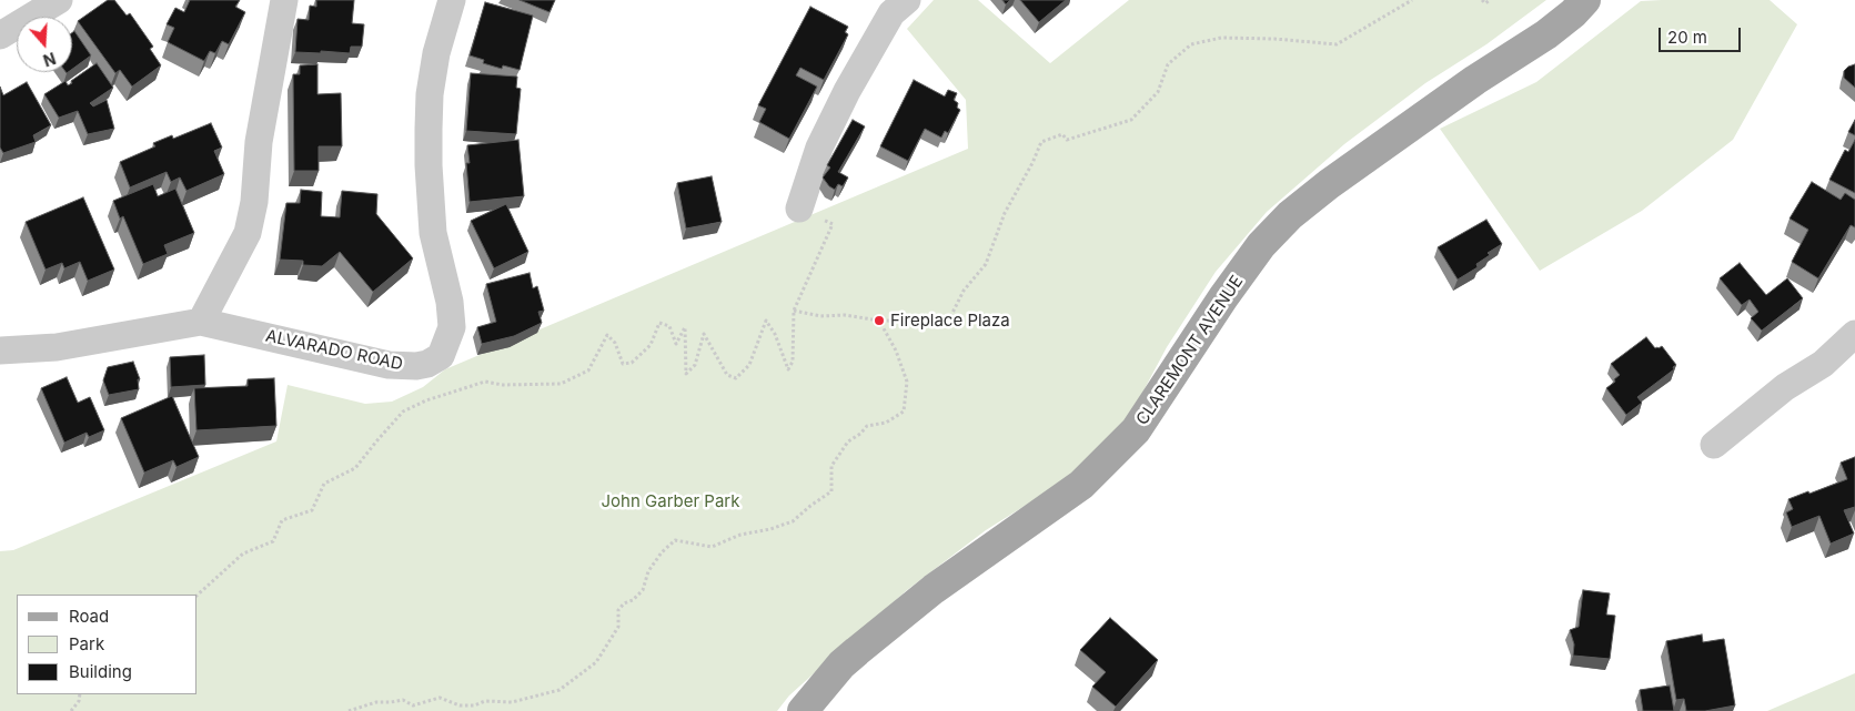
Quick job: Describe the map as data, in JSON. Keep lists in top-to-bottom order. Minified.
{"streets":{"main road":["CLAREMONT AVENUE"],"street":["ALVARADO ROAD"]},"parks":["John Garber Park"],"places":["Fireplace Plaza"],"legend":["Road","Park","Building"],"scale_bar":"20 m","north":"bottom"}
